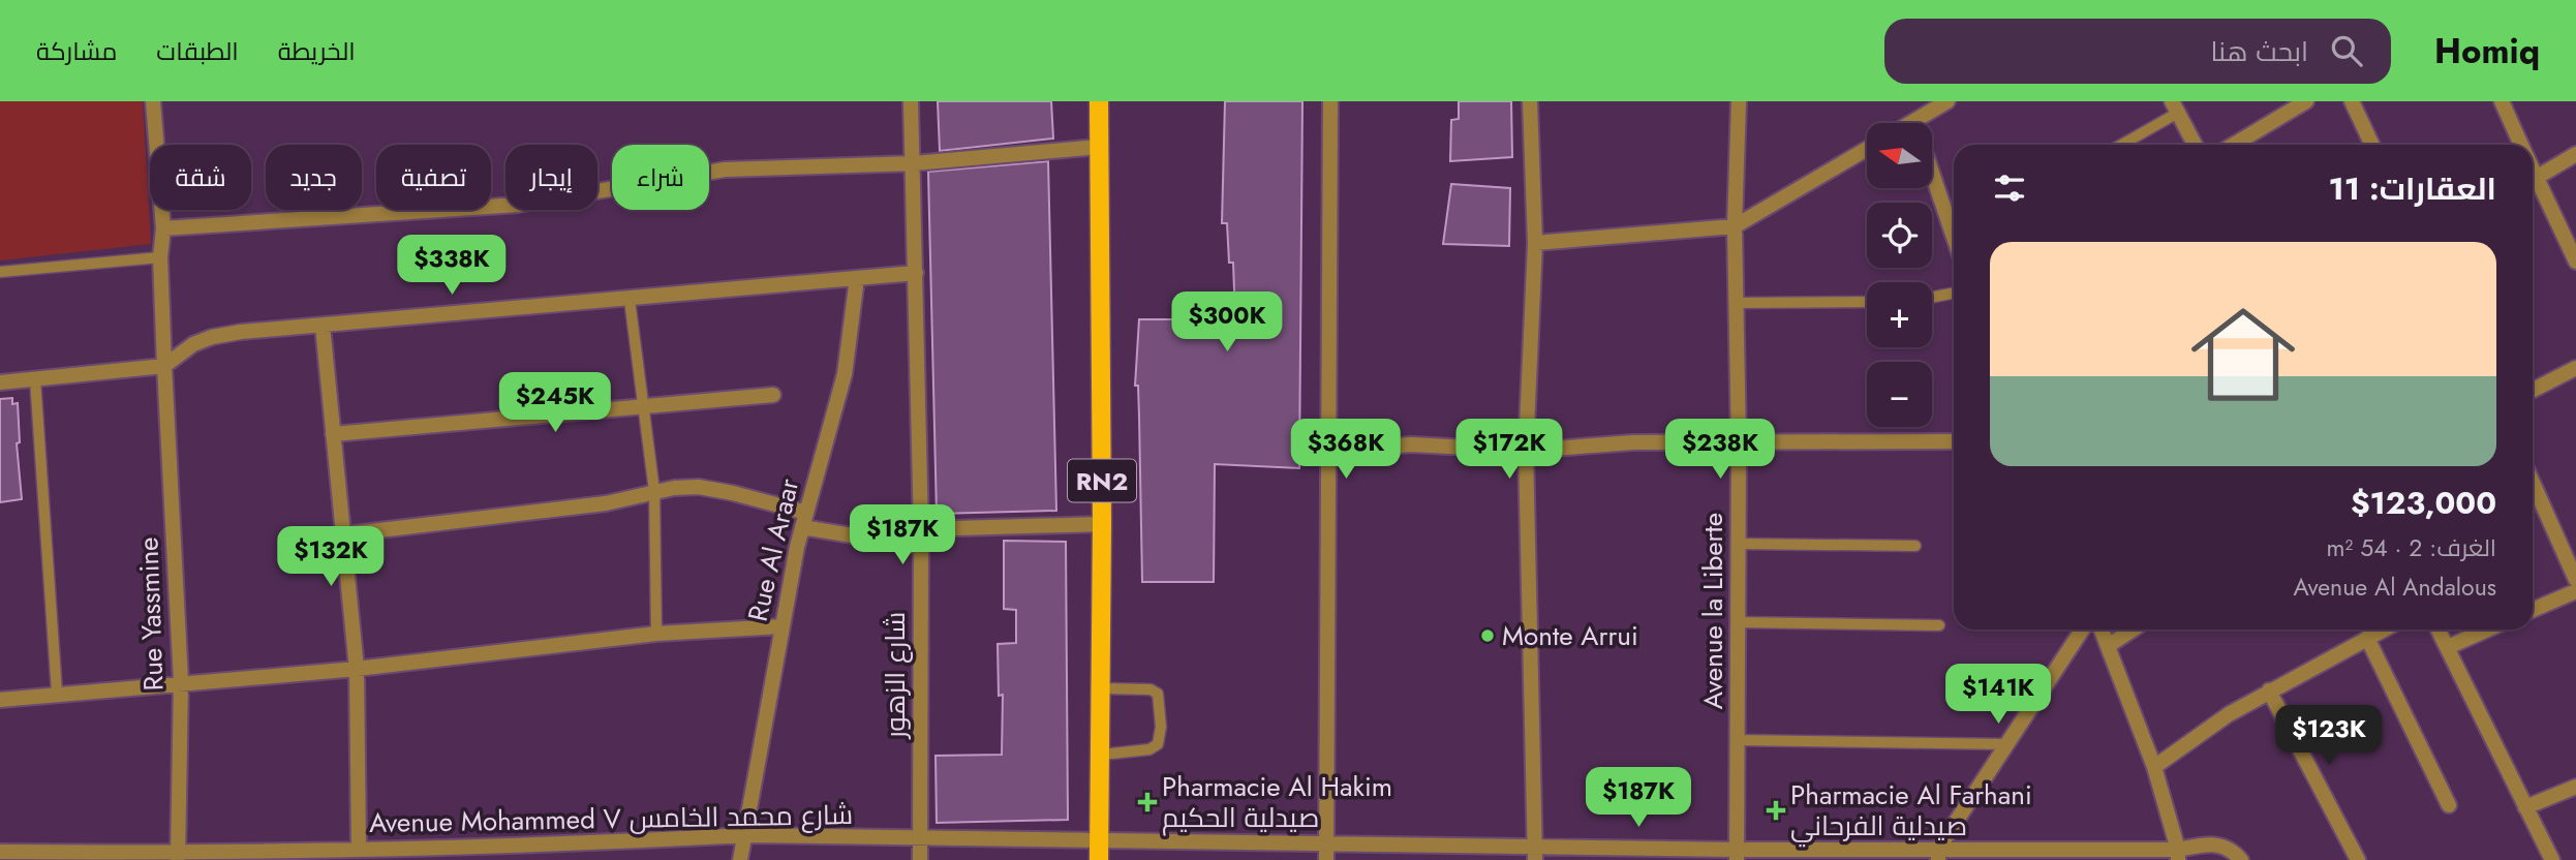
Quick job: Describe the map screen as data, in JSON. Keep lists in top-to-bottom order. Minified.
{"streets":{"main road":["RN2"],"street":["Rue Al Araar","Avenue la Liberte","Rue Yassmine","شارع الزهور","Avenue Mohammed V شارع محمد الخامس"]},"crossings":[["RN2","Avenue Mohammed V شارع محمد الخامس"],["Rue Al Araar","Avenue Mohammed V شارع محمد الخامس"],["Avenue la Liberte","Avenue Mohammed V شارع محمد الخامس"],["Rue Yassmine","Avenue Mohammed V شارع محمد الخامس"],["شارع الزهور","Avenue Mohammed V شارع محمد الخامس"]],"places":{"other":["Monte Arrui"],"health":["Pharmacie Al Hakim صيدلية الحكيم","Pharmacie Al Farhani صيدلية الفرحاني"]},"north":"left","page":{"header":"Homiq","search":"ابحث هنا","nav":["الخريطة","الطبقات","مشاركة"],"map_buttons":["+","−"],"chip":["شراء","إيجار","تصفية","جديد","شقة"],"heading":"العقارات: 11","list":[{"name":"$123,000","note":"الغرف: 2 · 54 m² · Avenue Al Andalous"}],"price":["$338K","$300K","$245K","$368K","$172K","$238K","$187K","$132K","$141K","$123K","$187K"]}}
